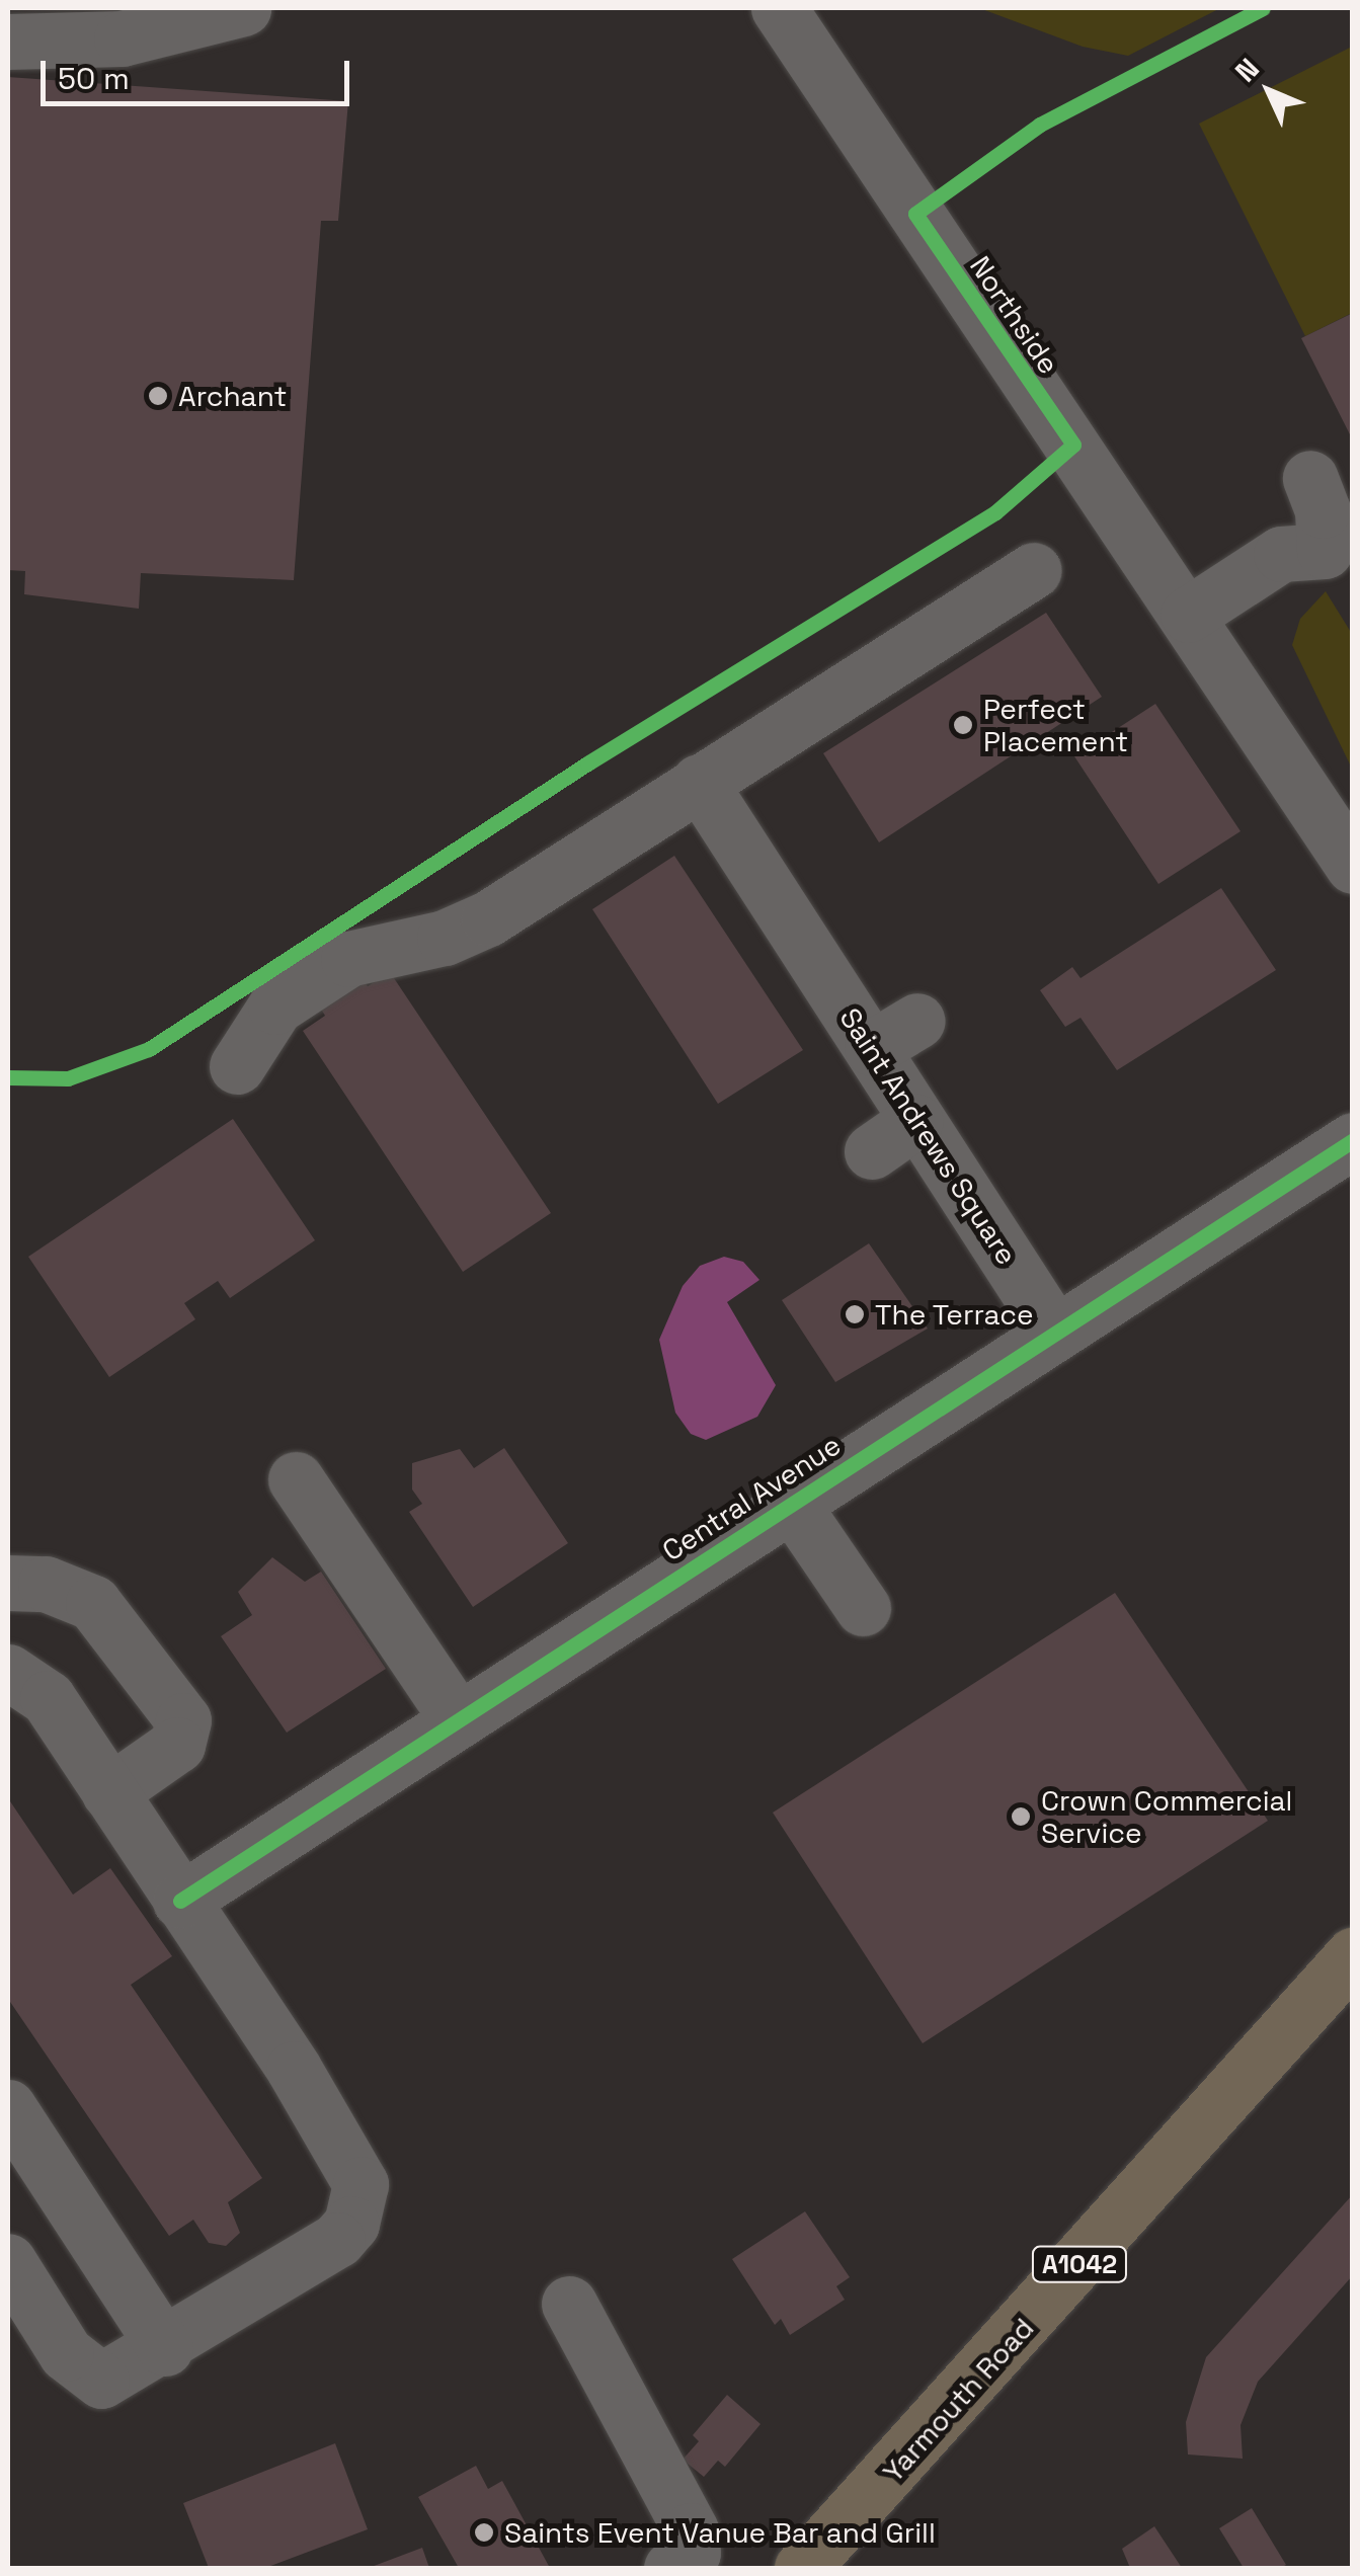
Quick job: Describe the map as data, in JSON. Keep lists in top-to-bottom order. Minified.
{"streets":{"highway":["A1042","Yarmouth Road"],"street":["Northside","Saint Andrews Square","Central Avenue"]},"crossings":[["Saint Andrews Square","Central Avenue"]],"places":["Archant","Perfect Placement","The Terrace","Crown Commercial Service","Saints Event Vanue Bar and Grill"],"scale_bar":"50 m","north":"top left"}
